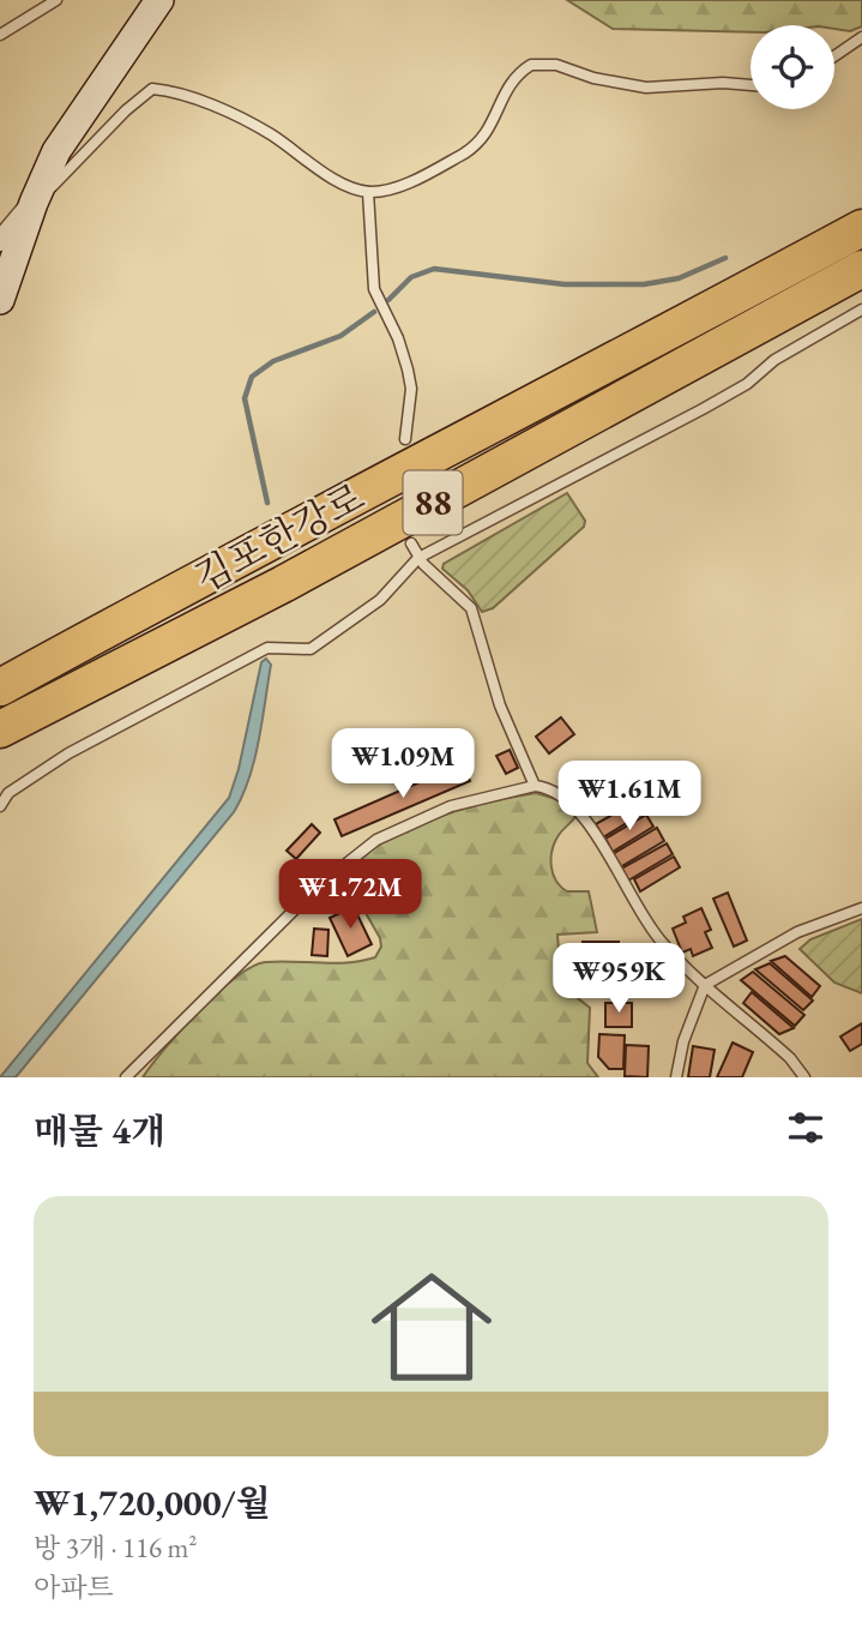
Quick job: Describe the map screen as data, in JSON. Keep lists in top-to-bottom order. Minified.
{"streets":{"highway":["88","김포한강로"]},"page":{"price":["₩1.09M","₩1.61M","₩1.72M","₩959K"],"heading":"매물 4개","list":[{"name":"₩1,720,000/월","note":"방 3개 · 116 m² · 아파트"}]}}
